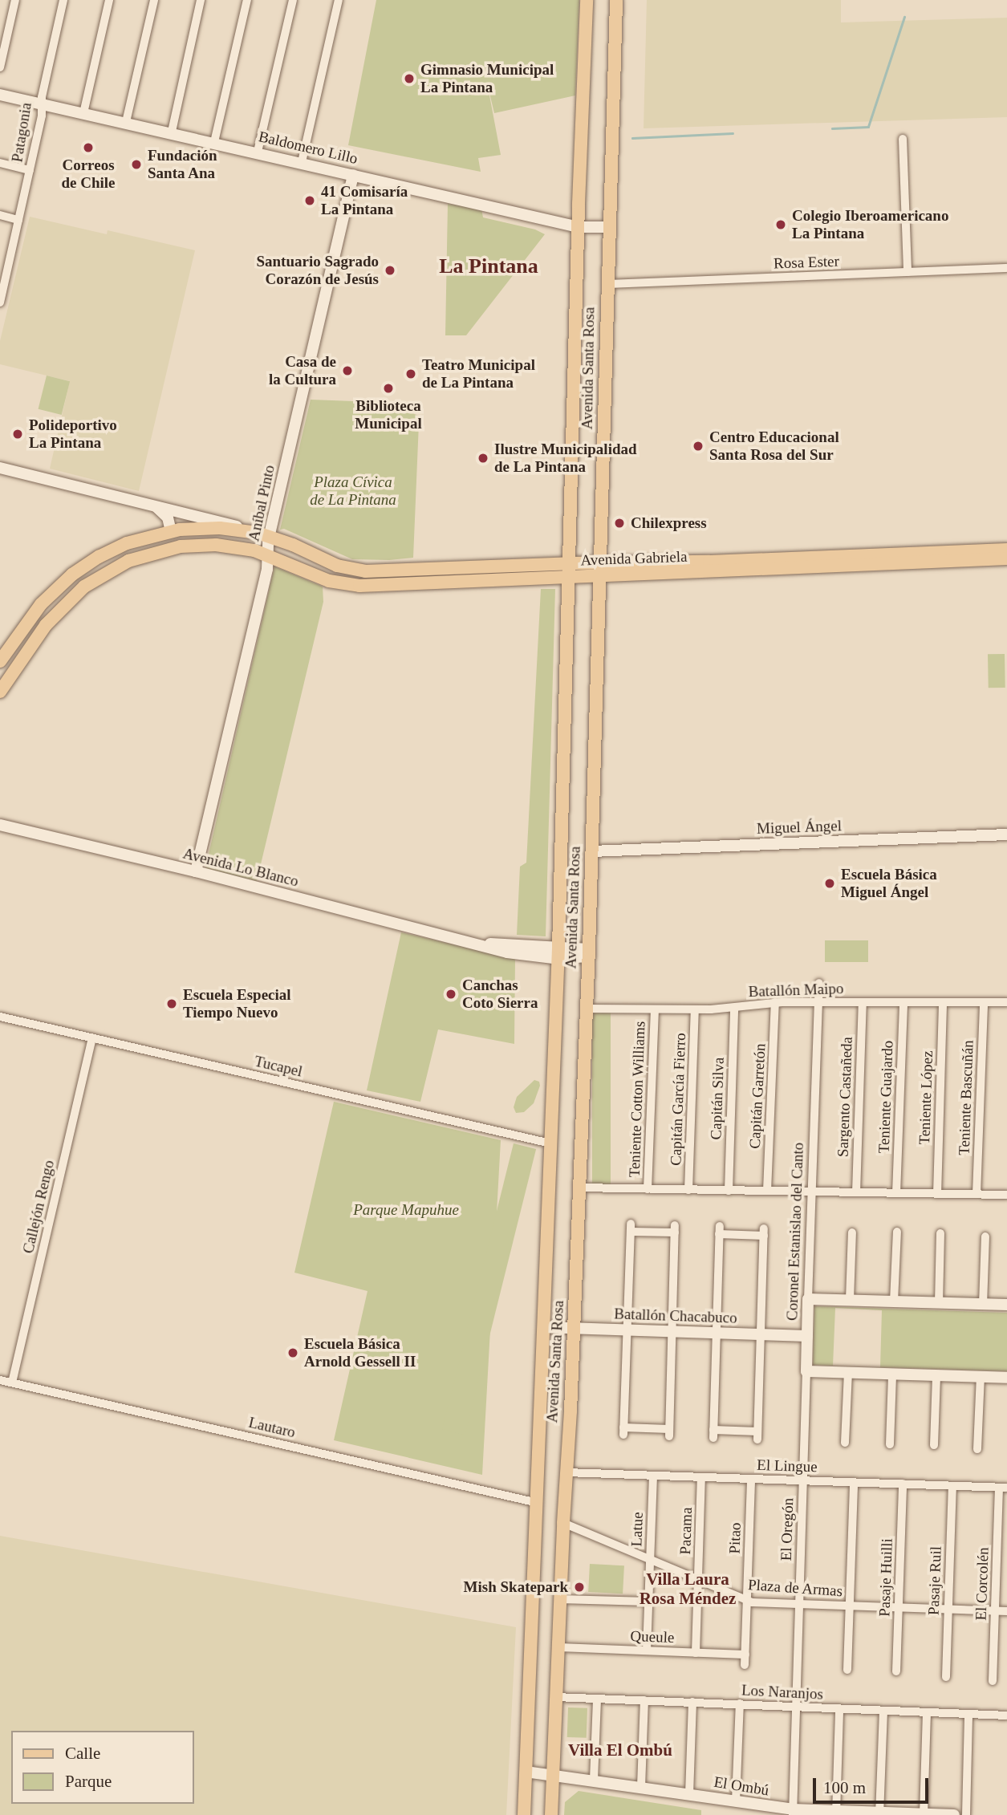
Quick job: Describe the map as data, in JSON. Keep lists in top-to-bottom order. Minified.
{"streets":{"main road":["Avenida Santa Rosa","Avenida Gabriela"],"street":["Patagonia","Baldomero Lillo","Rosa Ester","Aníbal Pinto","Miguel Ángel","Avenida Lo Blanco","Batallón Maipo","Tucapel","Capitán Garretón","Sargento Castañeda","Teniente Guajardo","Teniente López","Teniente Bascuñán","Capitán Silva","Teniente Cotton Williams","Capitán García Fierro","Callejón Rengo","Coronel Estanislao del Canto","Batallón Chacabuco","Lautaro","El Lingue","Latue","El Oregón","Pacama","Pitao","Pasaje Huilli","Pasaje Ruil","El Corcolén","Plaza de Armas","Queule","Los Naranjos","El Ombú"]},"crossings":[["Patagonia","Baldomero Lillo"],["Baldomero Lillo","Avenida Santa Rosa"],["Baldomero Lillo","Aníbal Pinto"],["Rosa Ester","Avenida Santa Rosa"],["Avenida Santa Rosa","Avenida Gabriela"],["Avenida Santa Rosa","Miguel Ángel"],["Avenida Santa Rosa","Avenida Lo Blanco"],["Avenida Santa Rosa","Batallón Maipo"],["Avenida Santa Rosa","Tucapel"],["Avenida Santa Rosa","Batallón Chacabuco"],["Avenida Santa Rosa","Lautaro"],["Avenida Santa Rosa","El Lingue"],["Avenida Santa Rosa","Plaza de Armas"],["Avenida Santa Rosa","Queule"],["Avenida Santa Rosa","Los Naranjos"],["Avenida Santa Rosa","El Ombú"],["Aníbal Pinto","Avenida Gabriela"],["Aníbal Pinto","Avenida Lo Blanco"],["Batallón Maipo","Capitán Garretón"],["Batallón Maipo","Sargento Castañeda"],["Batallón Maipo","Teniente Guajardo"],["Batallón Maipo","Teniente López"],["Batallón Maipo","Teniente Bascuñán"],["Batallón Maipo","Capitán Silva"],["Batallón Maipo","Teniente Cotton Williams"],["Batallón Maipo","Capitán García Fierro"],["Batallón Maipo","Coronel Estanislao del Canto"],["Tucapel","Callejón Rengo"],["Callejón Rengo","Lautaro"],["Coronel Estanislao del Canto","Batallón Chacabuco"],["Coronel Estanislao del Canto","El Lingue"],["Coronel Estanislao del Canto","El Oregón"],["El Lingue","Latue"],["El Lingue","El Oregón"],["El Lingue","Pacama"],["El Lingue","Pitao"],["El Lingue","Pasaje Huilli"],["El Lingue","Pasaje Ruil"],["El Lingue","El Corcolén"],["Latue","Plaza de Armas"],["Latue","Queule"],["El Oregón","Plaza de Armas"],["El Oregón","Los Naranjos"],["El Oregón","El Ombú"],["Pacama","Plaza de Armas"],["Pacama","Queule"],["Pitao","Plaza de Armas"],["Pitao","Queule"],["Pasaje Huilli","Plaza de Armas"],["Pasaje Ruil","Plaza de Armas"],["El Corcolén","Plaza de Armas"]],"districts":["La Pintana","Villa Laura Rosa Méndez","Villa El Ombú"],"parks":["Plaza Cívica de La Pintana","Parque Mapuhue"],"places":["Gimnasio Municipal La Pintana","Correos de Chile","Fundación Santa Ana","41 Comisaría La Pintana","Colegio Iberoamericano La Pintana","Santuario Sagrado Corazón de Jesús","Casa de la Cultura","Teatro Municipal de La Pintana","Biblioteca Municipal","Polideportivo La Pintana","Centro Educacional Santa Rosa del Sur","Ilustre Municipalidad de La Pintana","Chilexpress","Escuela Básica Miguel Ángel","Canchas Coto Sierra","Escuela Especial Tiempo Nuevo","Escuela Básica Arnold Gessell II","Mish Skatepark"],"legend":["Calle","Parque"],"scale_bar":"100 m"}
